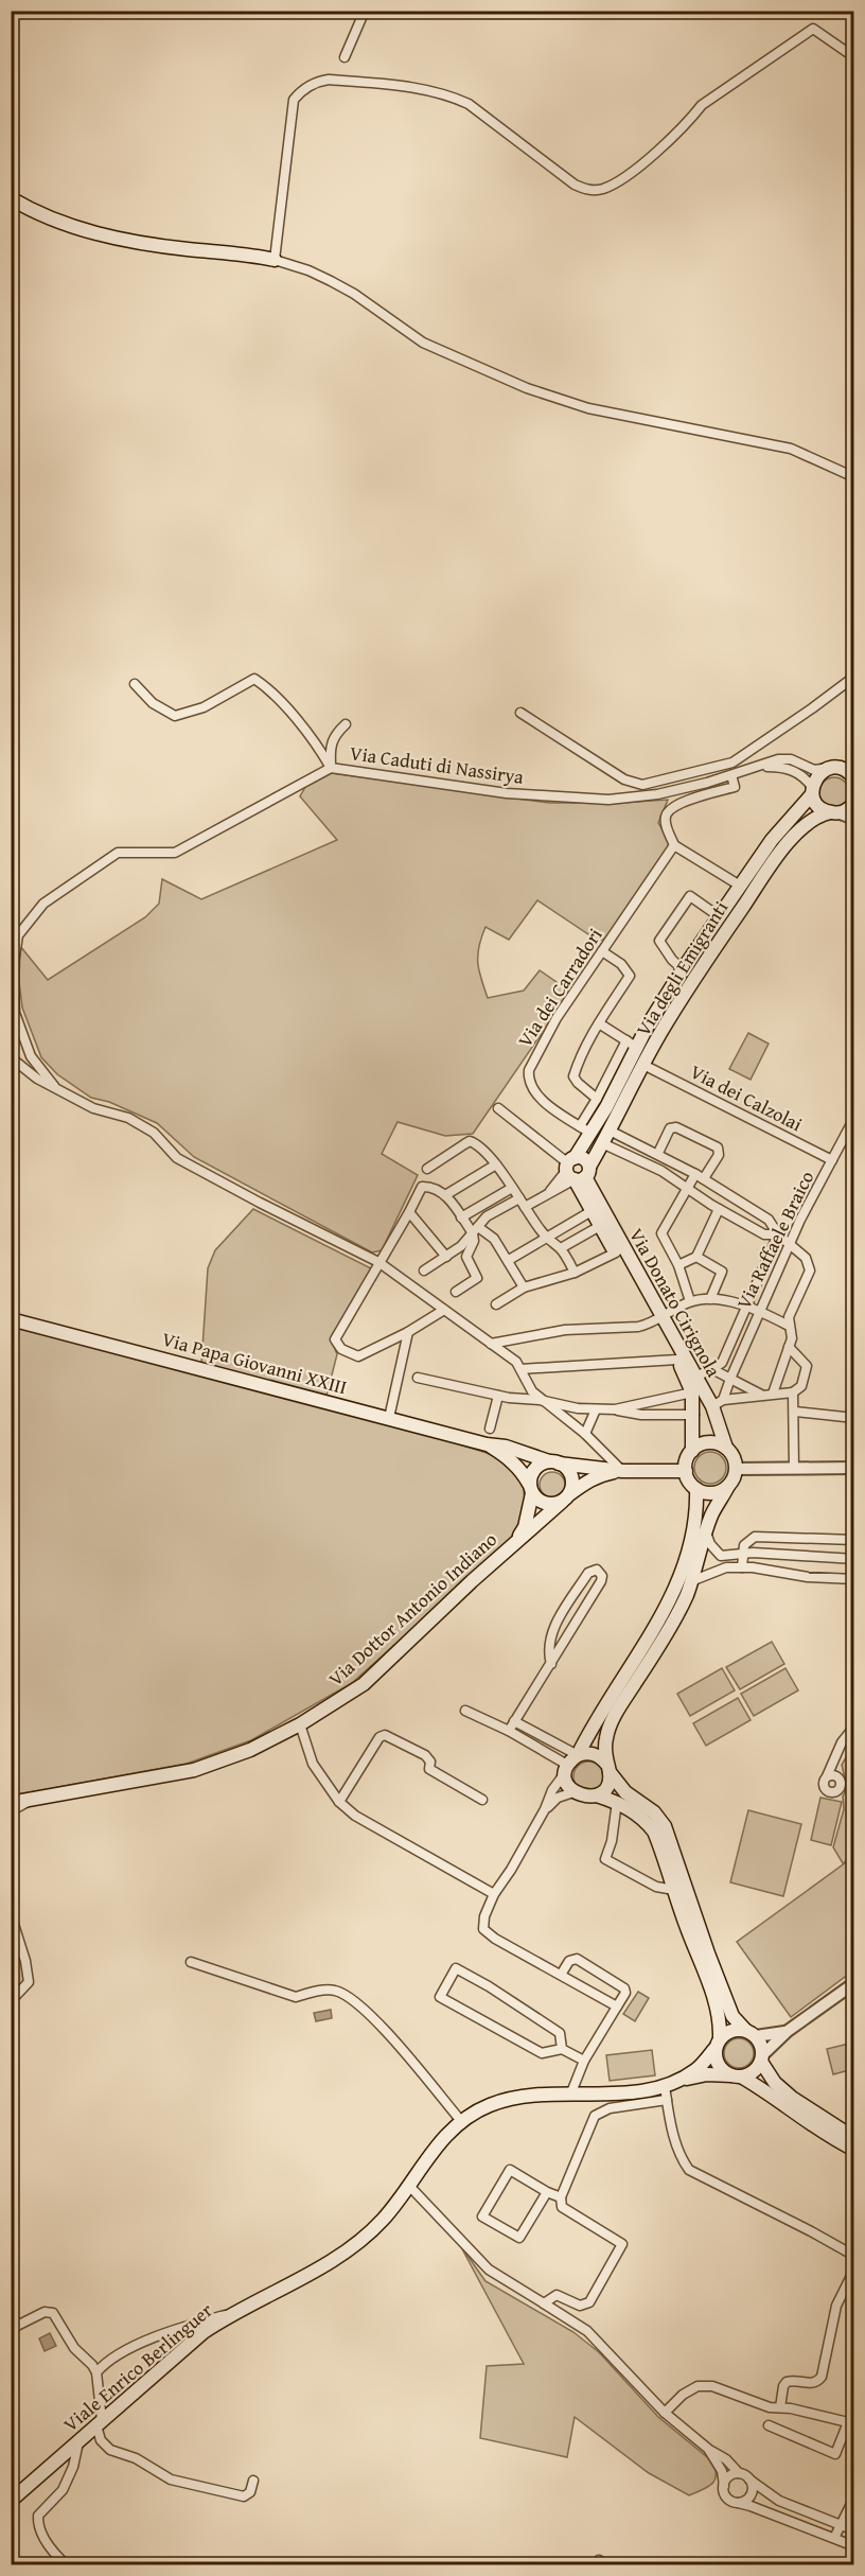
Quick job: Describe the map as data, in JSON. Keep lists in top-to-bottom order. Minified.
{"streets":{"main road":["Via degli Emigranti","Via Donato Cirignola","Via Papa Giovanni XXIII","Via Dottor Antonio Indiano","Viale Enrico Berlinguer"],"street":["Via Caduti di Nassirya","Via dei Carradori","Via dei Calzolai","Via Raffaele Braico"]},"crossings":[["Via Caduti di Nassirya","Via degli Emigranti"],["Via degli Emigranti","Via dei Carradori"],["Via degli Emigranti","Via dei Calzolai"],["Via degli Emigranti","Via Donato Cirignola"],["Via dei Calzolai","Via Raffaele Braico"],["Via Raffaele Braico","Via Donato Cirignola"],["Via Donato Cirignola","Via Papa Giovanni XXIII"],["Via Papa Giovanni XXIII","Via Dottor Antonio Indiano"]]}
